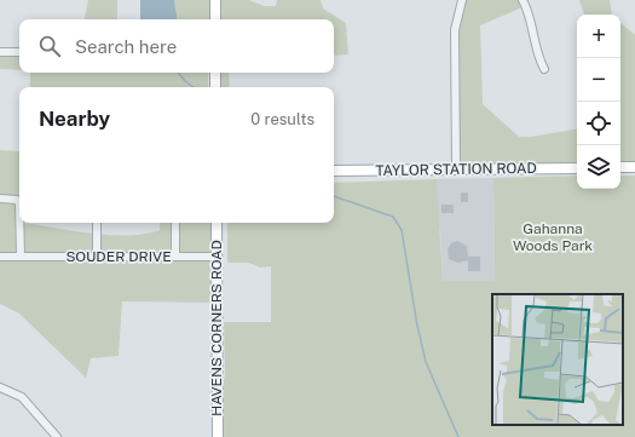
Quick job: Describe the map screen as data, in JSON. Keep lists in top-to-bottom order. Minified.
{"streets":{"main road":["TAYLOR STATION ROAD","HAVENS CORNERS ROAD"],"street":["SOUDER DRIVE"]},"crossings":[["SOUDER DRIVE","HAVENS CORNERS ROAD"]],"parks":["Gahanna Woods Park"],"page":{"map_buttons":["+","−"],"search":"Search here","heading":["Nearby","0 results"]}}
